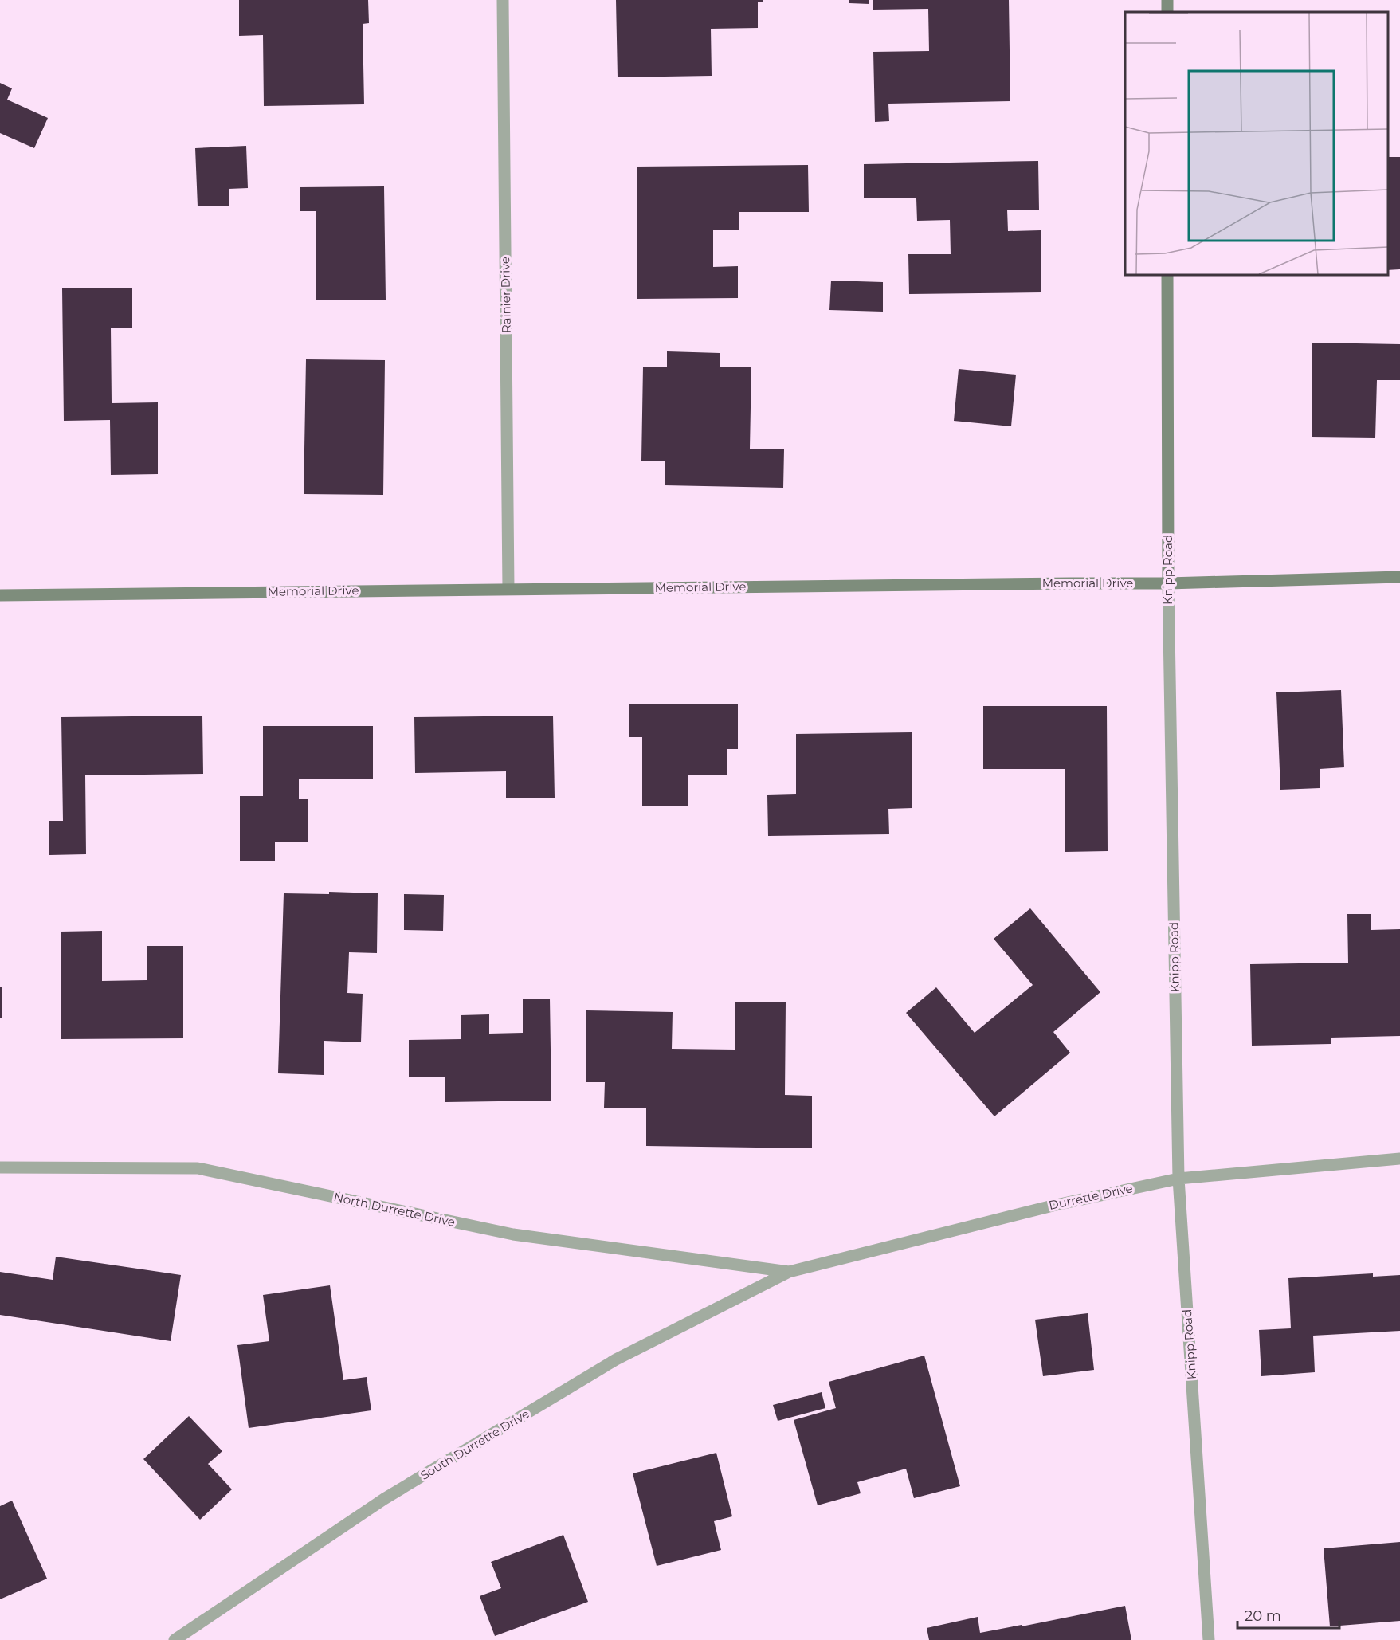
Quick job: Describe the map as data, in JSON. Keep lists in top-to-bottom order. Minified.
{"streets":{"street":["Rainier Drive","Knipp Road","Memorial Drive","Durrette Drive","North Durrette Drive","South Durrette Drive"]},"crossings":[["Rainier Drive","Memorial Drive"],["Knipp Road","Memorial Drive"],["Knipp Road","Durrette Drive"],["Durrette Drive","North Durrette Drive"],["Durrette Drive","South Durrette Drive"],["North Durrette Drive","South Durrette Drive"]],"scale_bar":"20 m"}
